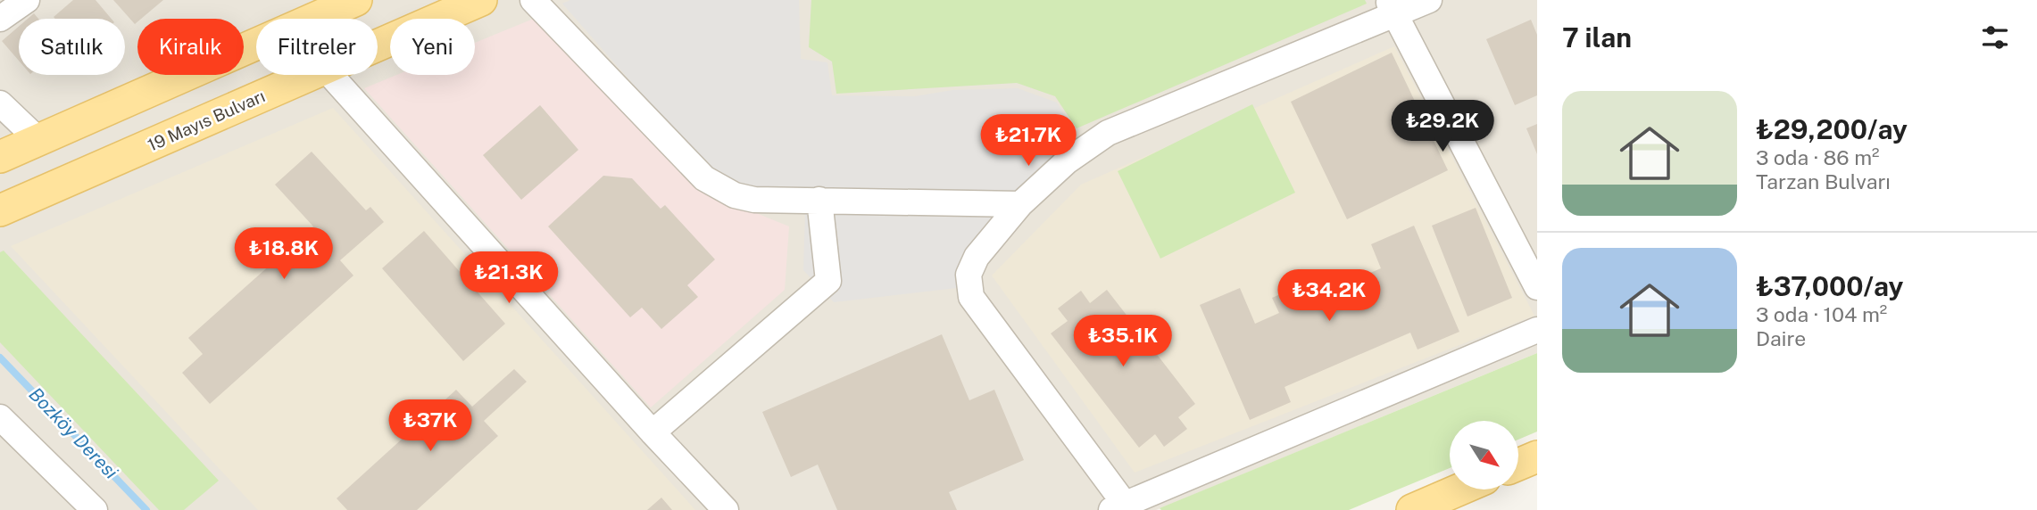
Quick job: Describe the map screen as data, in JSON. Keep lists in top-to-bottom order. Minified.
{"streets":{"main road":["19 Mayıs Bulvarı"]},"water":["Bozköy Deresi"],"north":"bottom right","page":{"heading":"7 ilan","chip":["Satılık","Kiralık","Filtreler","Yeni"],"list":[{"name":"₺29,200/ay","note":"3 oda · 86 m² · Tarzan Bulvarı"},{"name":"₺37,000/ay","note":"3 oda · 104 m² · Daire"}],"price":["₺29.2K","₺21.7K","₺18.8K","₺21.3K","₺34.2K","₺35.1K","₺37K"]}}
